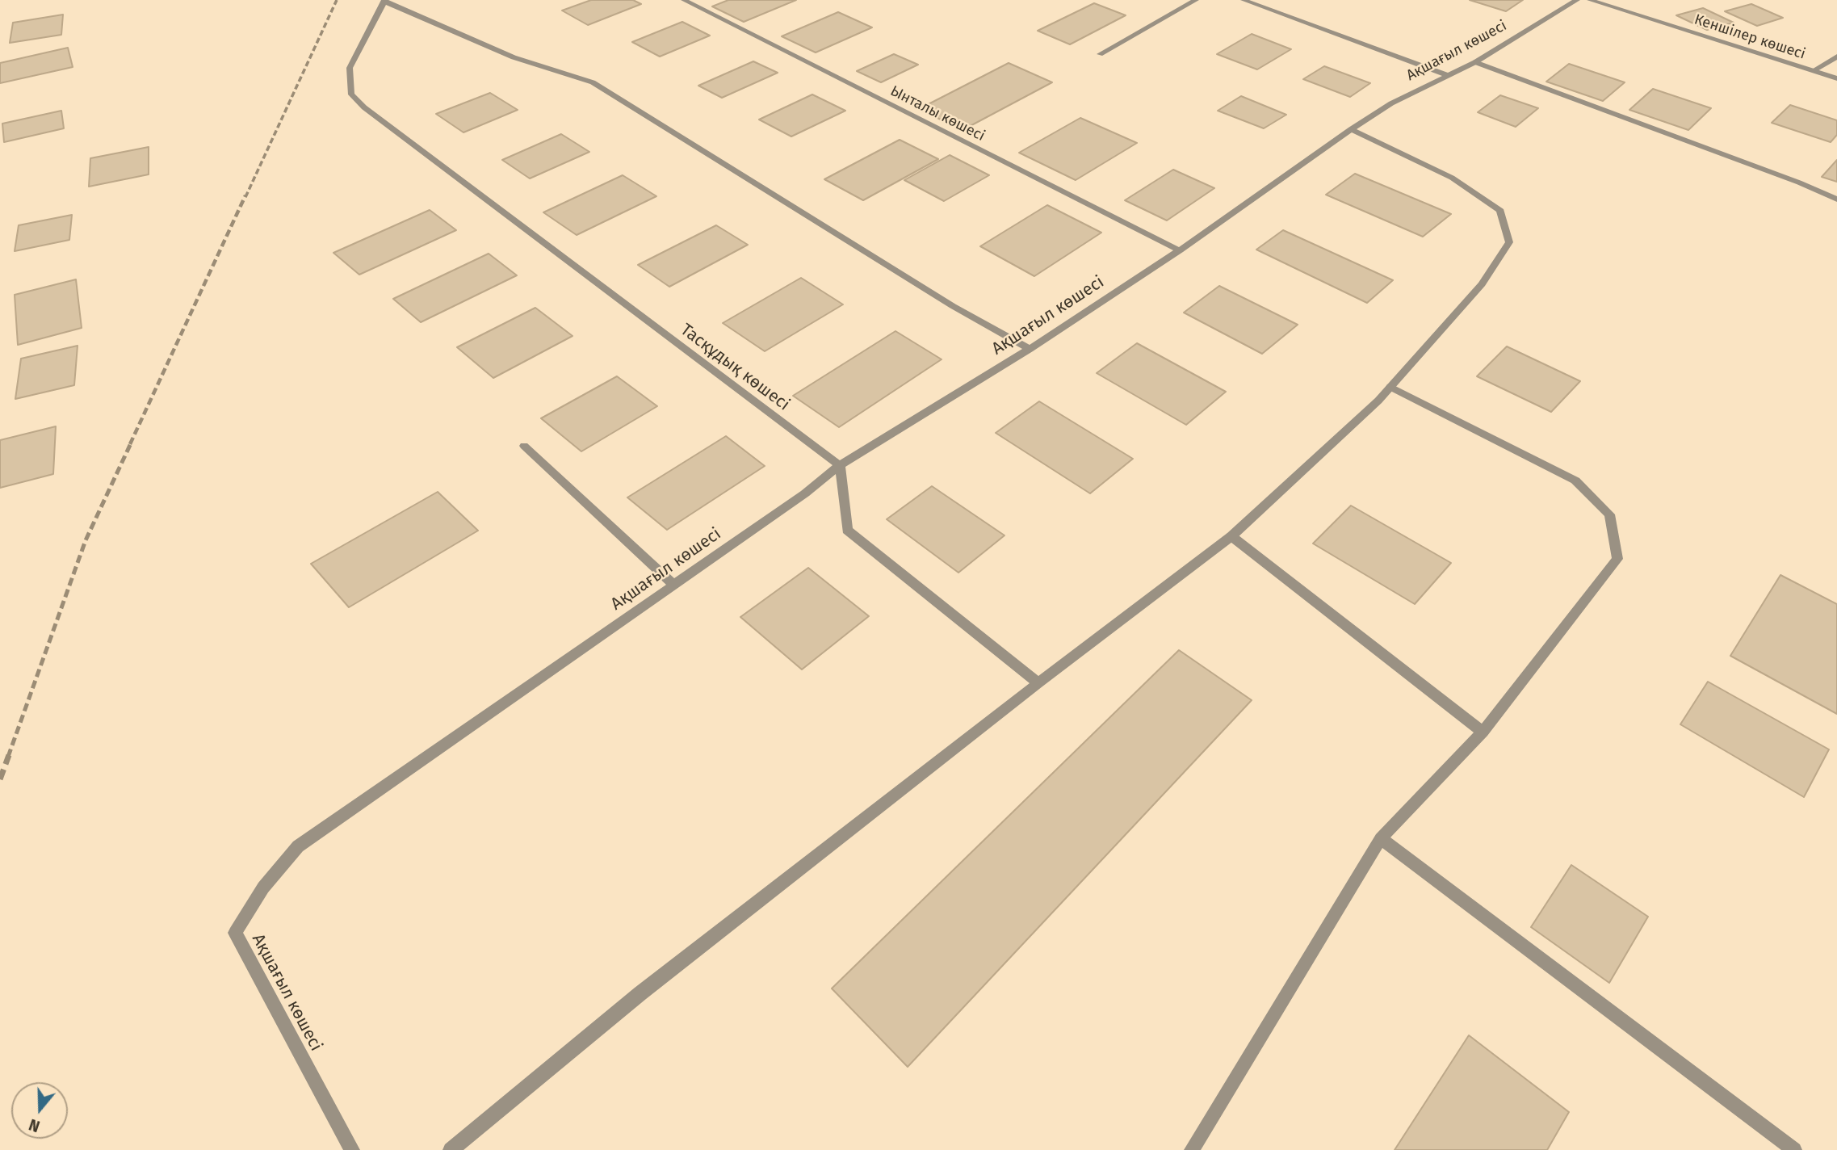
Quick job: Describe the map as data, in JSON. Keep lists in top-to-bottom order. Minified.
{"streets":{"street":["Кеншілер көшесі","Ақшағыл көшесі","Ынталы көшесі","Тасқұдық көшесі"]},"crossings":[["Ақшағыл көшесі","Ынталы көшесі"],["Ақшағыл көшесі","Тасқұдық көшесі"]],"north":"bottom"}
